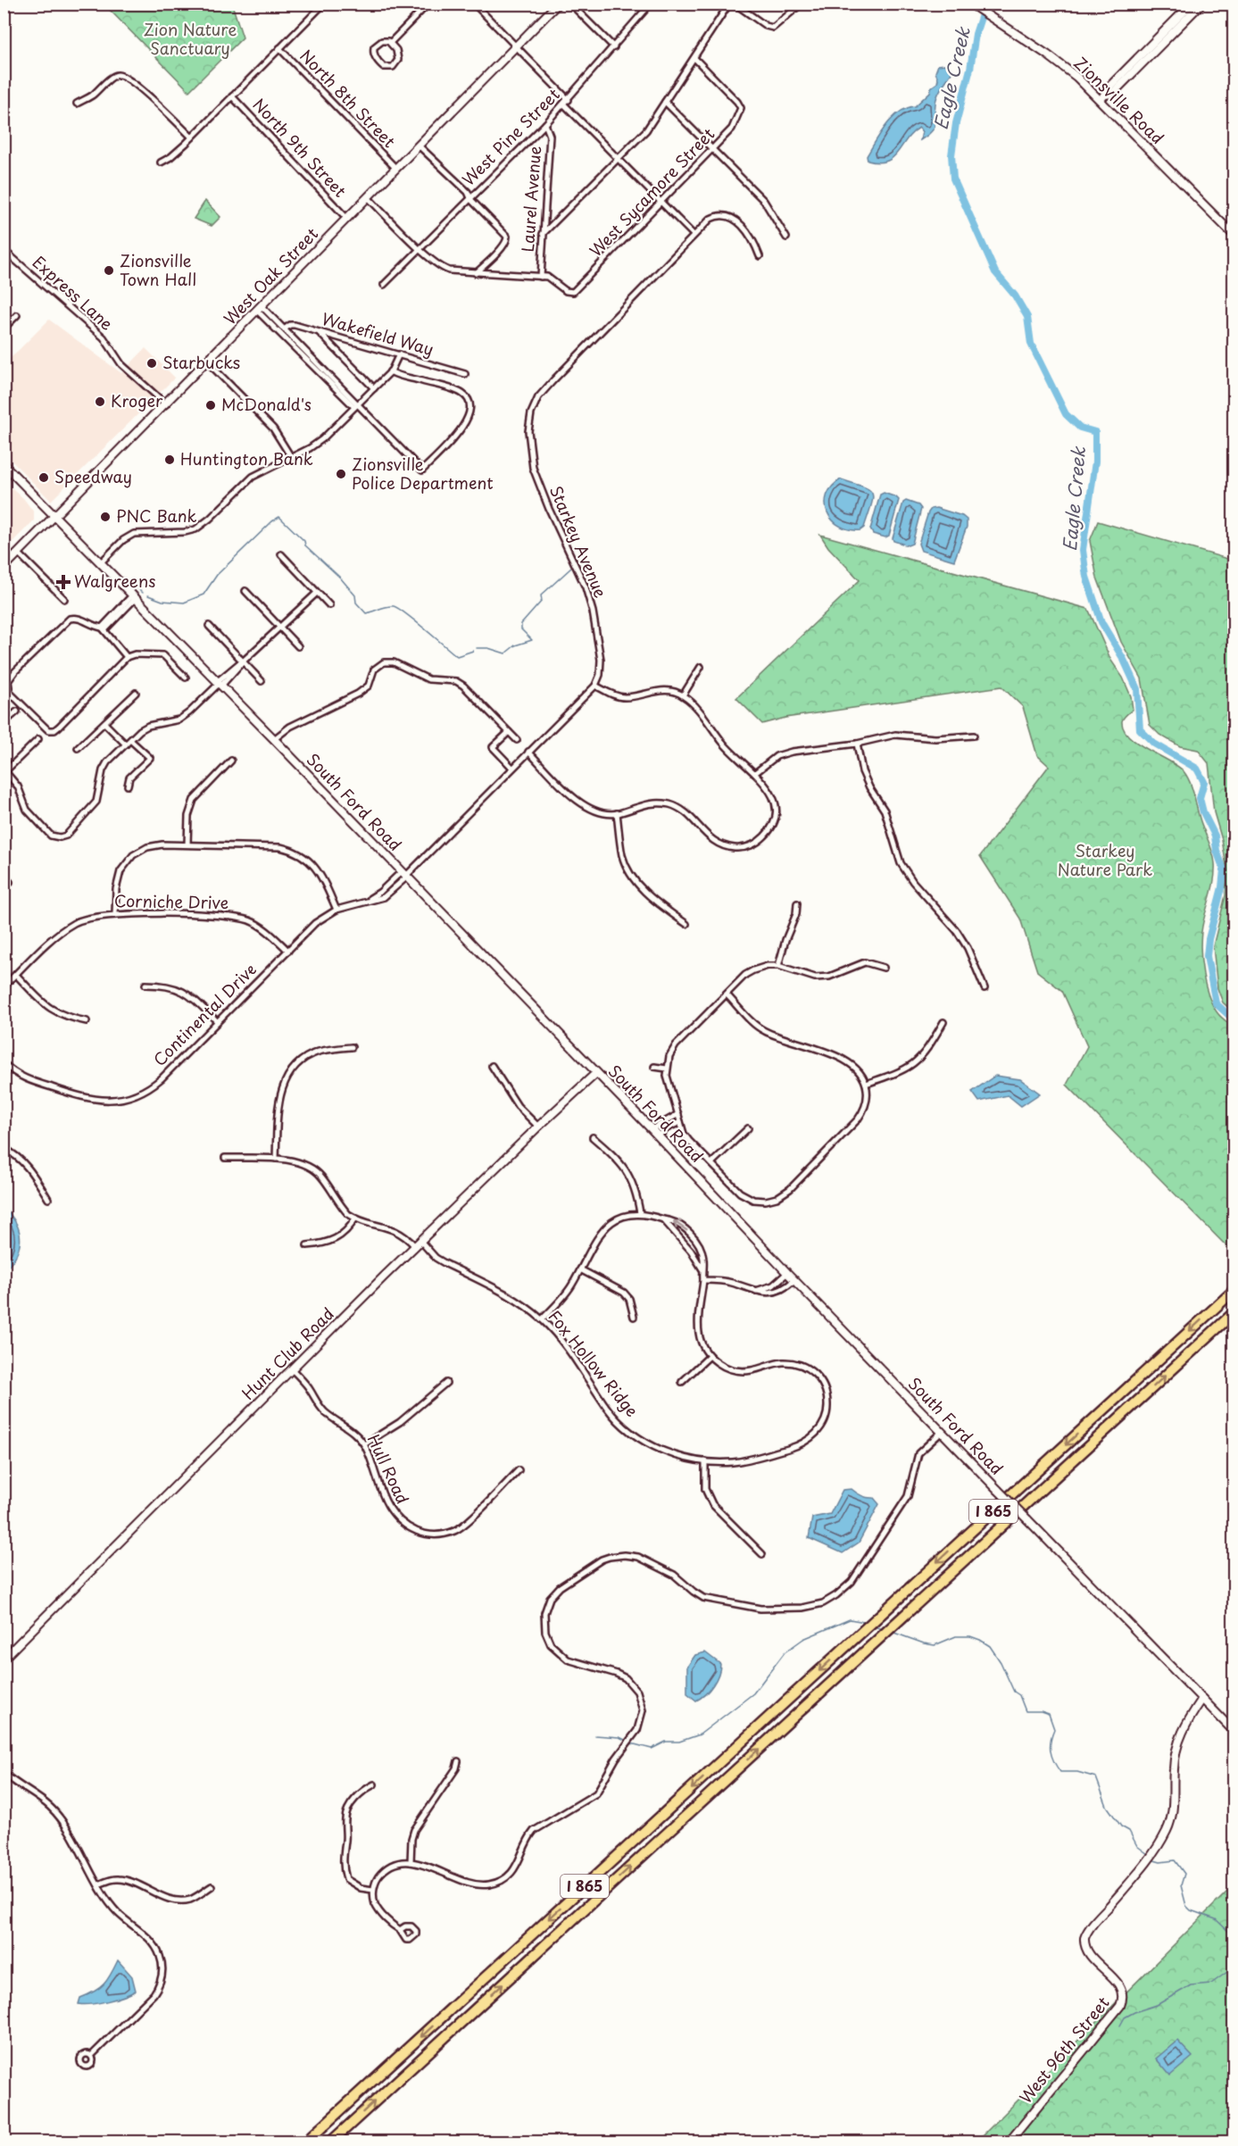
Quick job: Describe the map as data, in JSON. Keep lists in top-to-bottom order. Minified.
{"streets":{"highway":["I 865"],"main road":["Zionsville Road","West Oak Street","South Ford Road","Hunt Club Road","West 96th Street"],"street":["North 8th Street","West Pine Street","North 9th Street","West Sycamore Street","Laurel Avenue","Express Lane","Wakefield Way","Starkey Avenue","Corniche Drive","Continental Drive","Fox Hollow Ridge","Hull Road"]},"crossings":[["North 8th Street","West Oak Street"],["West Pine Street","Laurel Avenue"],["North 9th Street","West Oak Street"],["West Sycamore Street","Laurel Avenue"],["West Oak Street","Express Lane"],["West Oak Street","South Ford Road"],["South Ford Road","Continental Drive"],["South Ford Road","Hunt Club Road"],["South Ford Road","West 96th Street"],["Corniche Drive","Continental Drive"],["Hunt Club Road","Fox Hollow Ridge"],["Hunt Club Road","Hull Road"]],"water":["Eagle Creek"],"parks":["Zion Nature Sanctuary","Starkey Nature Park"],"places":{"other":["Zionsville Town Hall","Starbucks","Kroger","McDonald's","Huntington Bank","Zionsville Police Department","Speedway","PNC Bank"],"health":["Walgreens"]}}
